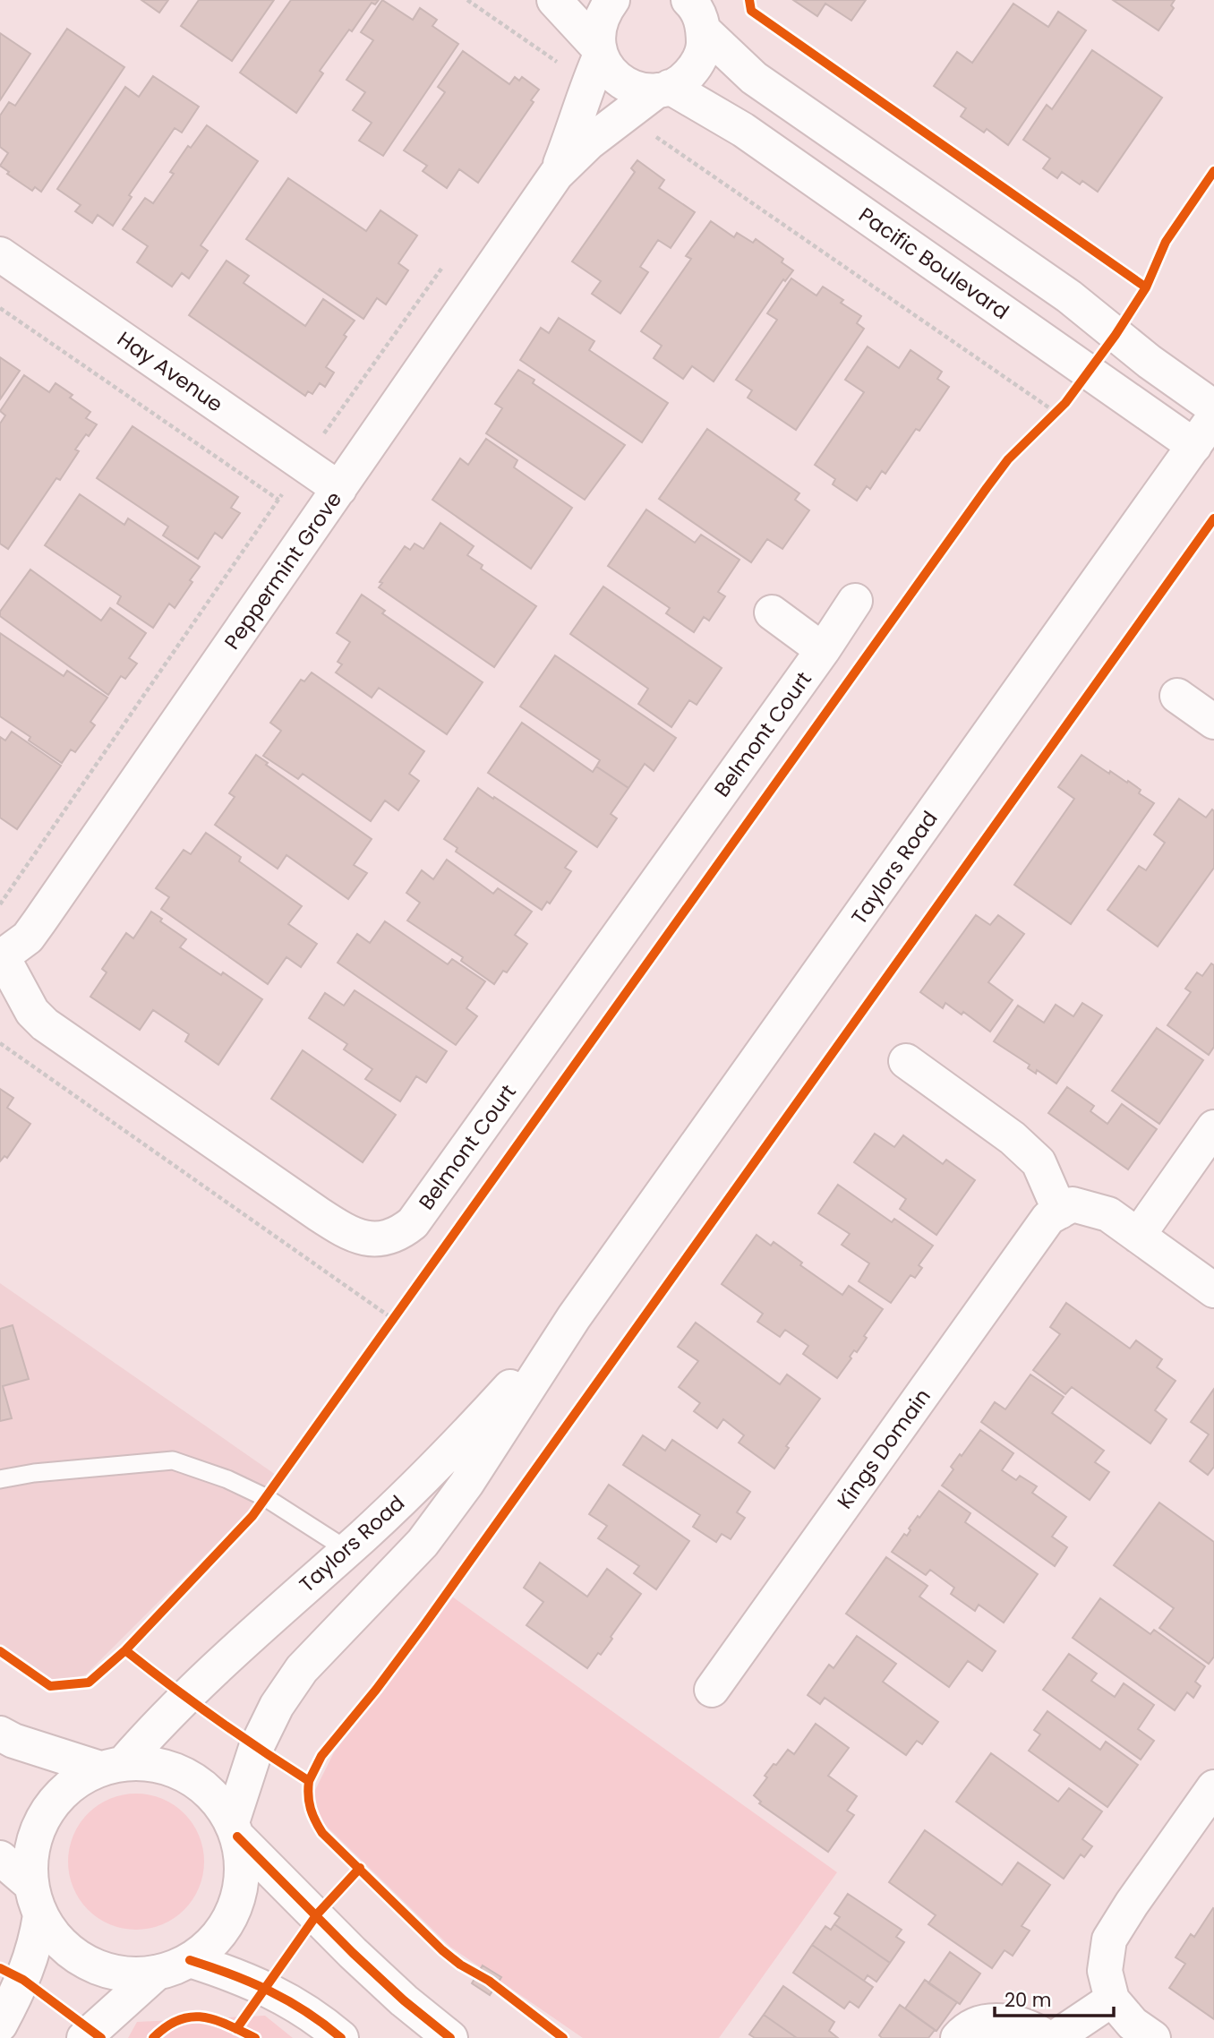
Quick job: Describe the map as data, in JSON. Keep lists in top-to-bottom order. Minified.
{"streets":{"street":["Pacific Boulevard","Hay Avenue","Peppermint Grove","Belmont Court","Taylors Road","Kings Domain"]},"crossings":[["Pacific Boulevard","Peppermint Grove"],["Pacific Boulevard","Taylors Road"],["Hay Avenue","Peppermint Grove"],["Peppermint Grove","Belmont Court"]],"scale_bar":"20 m"}
